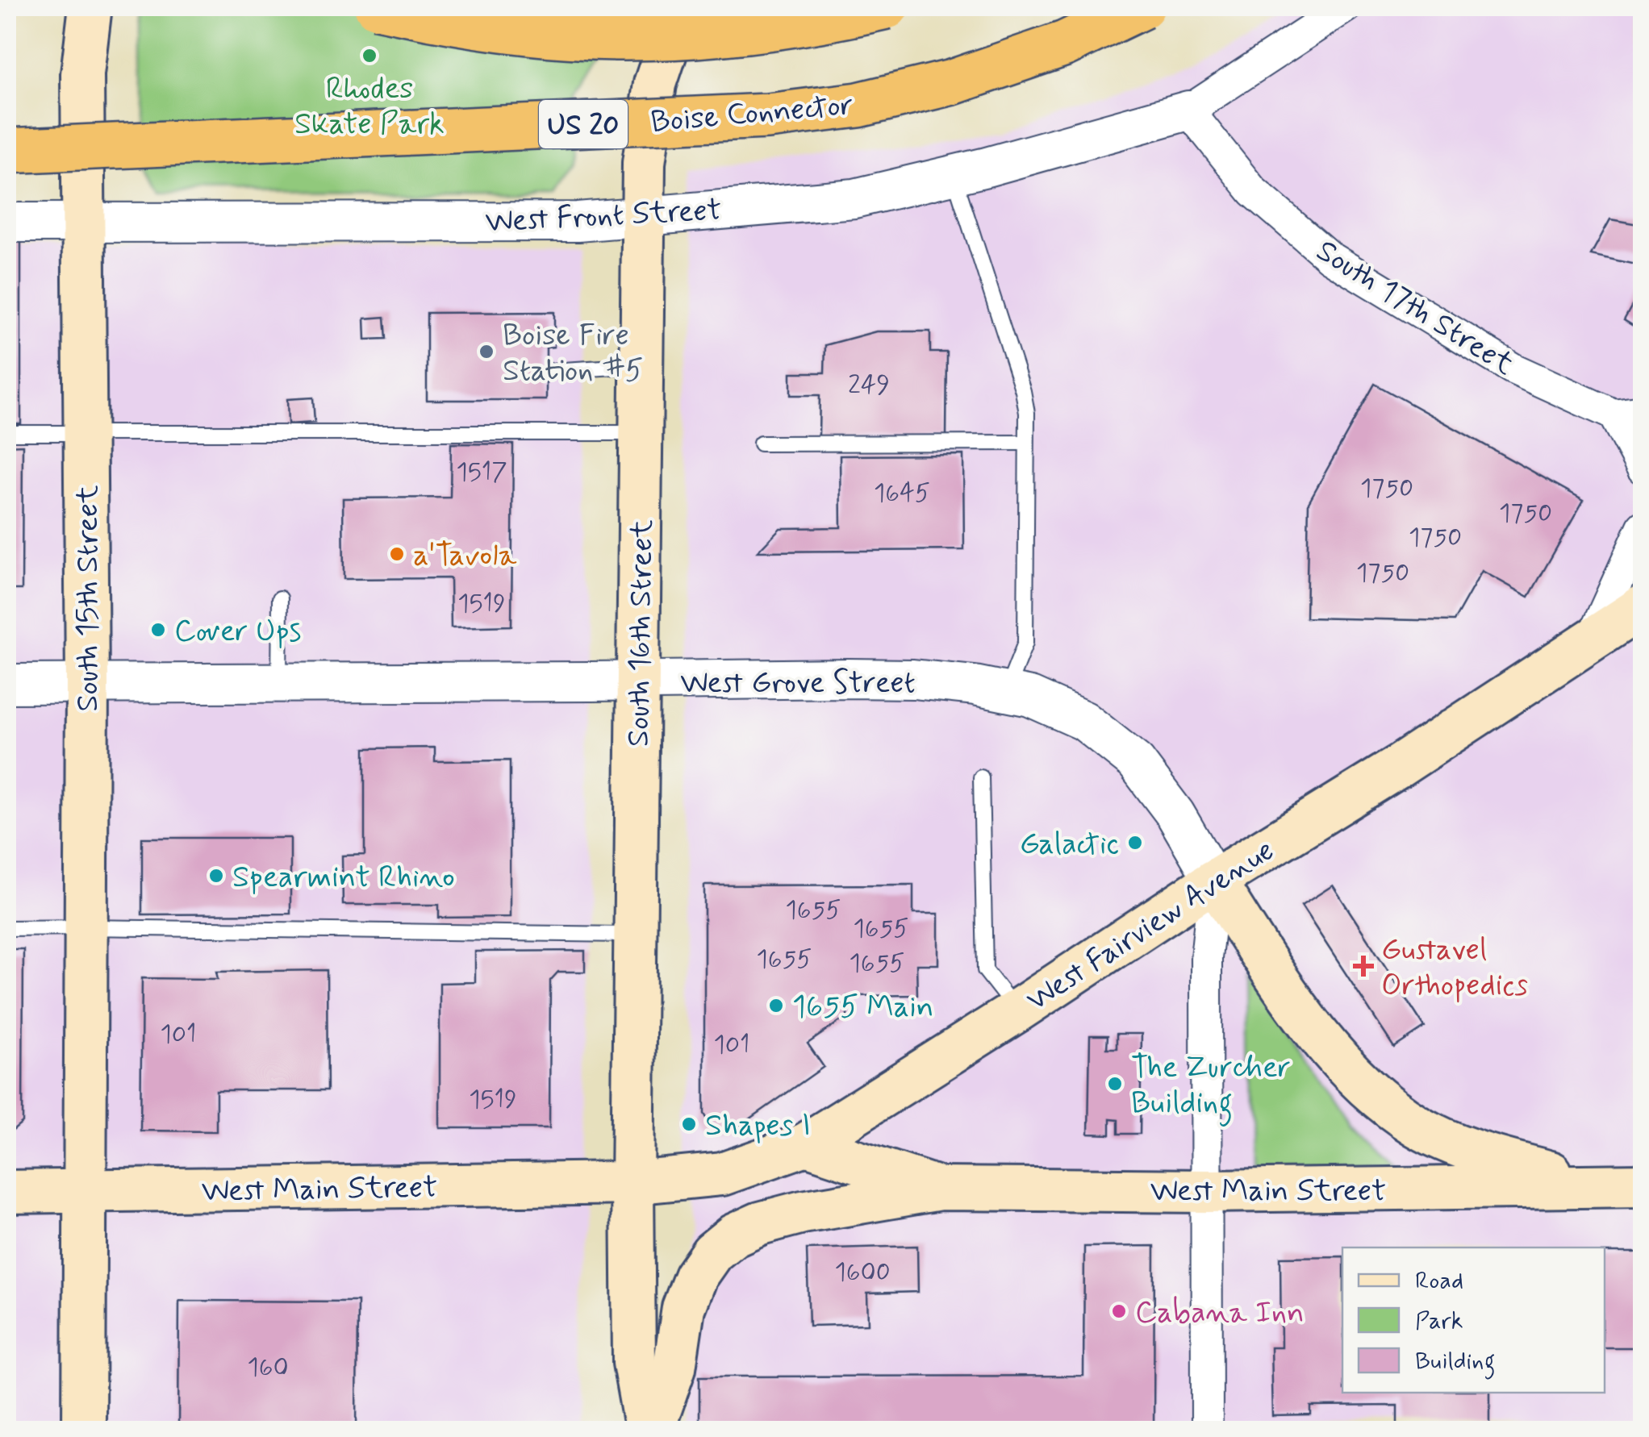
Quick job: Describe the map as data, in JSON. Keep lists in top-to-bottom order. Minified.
{"streets":{"highway":["Boise Connector","US 20"],"main road":["South 15th Street","South 16th Street","West Fairview Avenue","West Main Street"],"street":["West Front Street","South 17th Street","West Grove Street"]},"crossings":[["West Front Street","South 17th Street"],["West Front Street","South 15th Street"],["West Front Street","South 16th Street"],["South 15th Street","West Grove Street"],["South 15th Street","West Main Street"],["South 16th Street","West Grove Street"],["South 16th Street","West Fairview Avenue"],["South 16th Street","West Main Street"],["West Grove Street","West Fairview Avenue"],["West Grove Street","West Main Street"],["West Fairview Avenue","West Main Street"]],"places":{"other":["Rhodes Skate Park","Boise Fire Station #5","a'Tavola","Cover Ups","Galactic","Spearmint Rhino","1655 Main","The Zurcher Building","Shapes I","Cabana Inn"],"health":["Gustavel Orthopedics"]},"house_numbers":["249","1517","1750","1645","1750","1750","1750","1519","1655","1655","1655","1655","101","101","1519","1600","160"],"legend":["Road","Park","Building"]}
